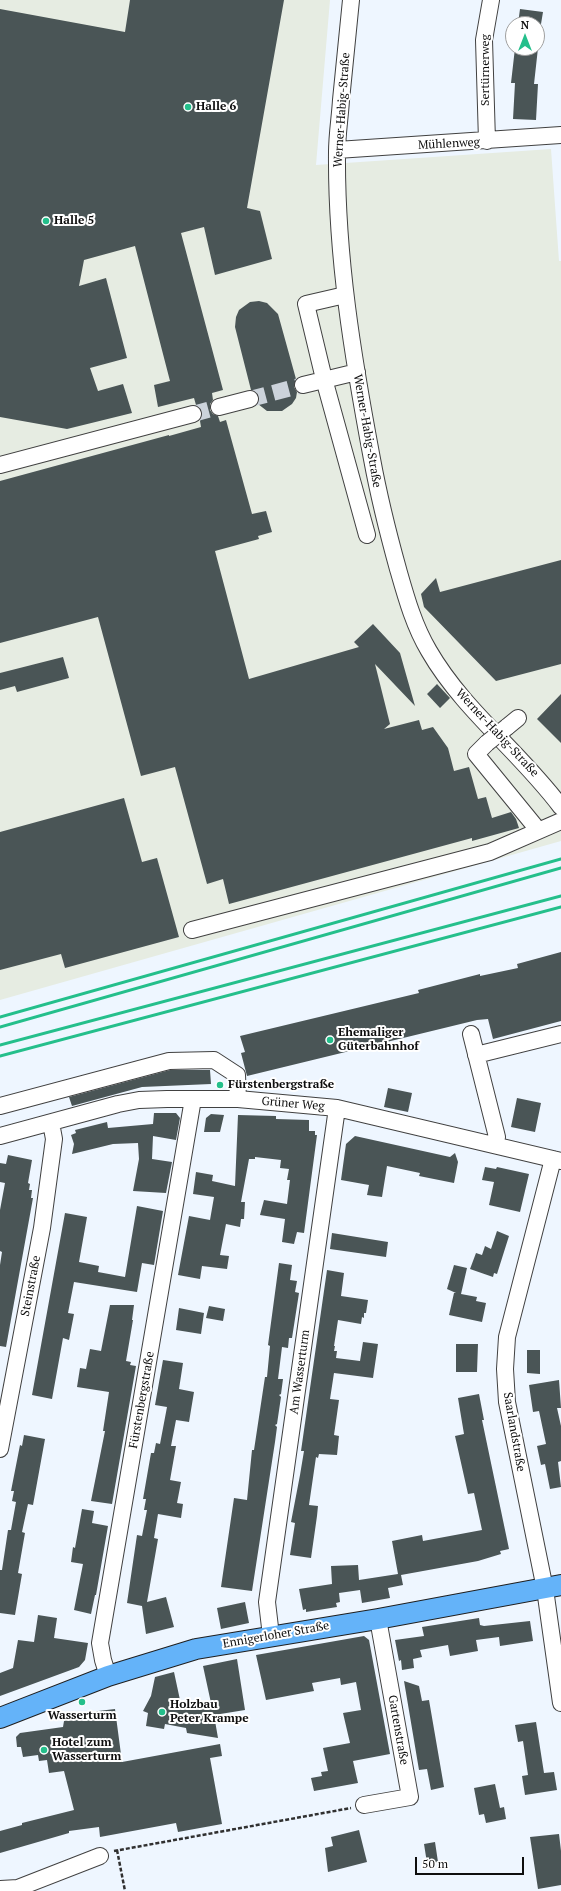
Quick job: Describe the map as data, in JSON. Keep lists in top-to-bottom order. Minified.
{"streets":{"main road":["Ennigerloher Straße"],"street":["Sertürnerweg","Werner-Habig-Straße","Mühlenweg","Grüner Weg","Steinstraße","Am Wasserturm","Fürstenbergstraße","Saarlandstraße","Gartenstraße"]},"crossings":[["Sertürnerweg","Mühlenweg"],["Werner-Habig-Straße","Mühlenweg"],["Grüner Weg","Steinstraße"],["Grüner Weg","Am Wasserturm"],["Grüner Weg","Fürstenbergstraße"],["Grüner Weg","Saarlandstraße"],["Am Wasserturm","Ennigerloher Straße"],["Fürstenbergstraße","Ennigerloher Straße"],["Saarlandstraße","Ennigerloher Straße"],["Ennigerloher Straße","Gartenstraße"]],"places":["Halle 6","Halle 5","Ehemaliger Güterbahnhof","Fürstenbergstraße","Wasserturm","Holzbau Peter Krampe","Hotel zum Wasserturm"],"scale_bar":"50 m","north":"top"}
